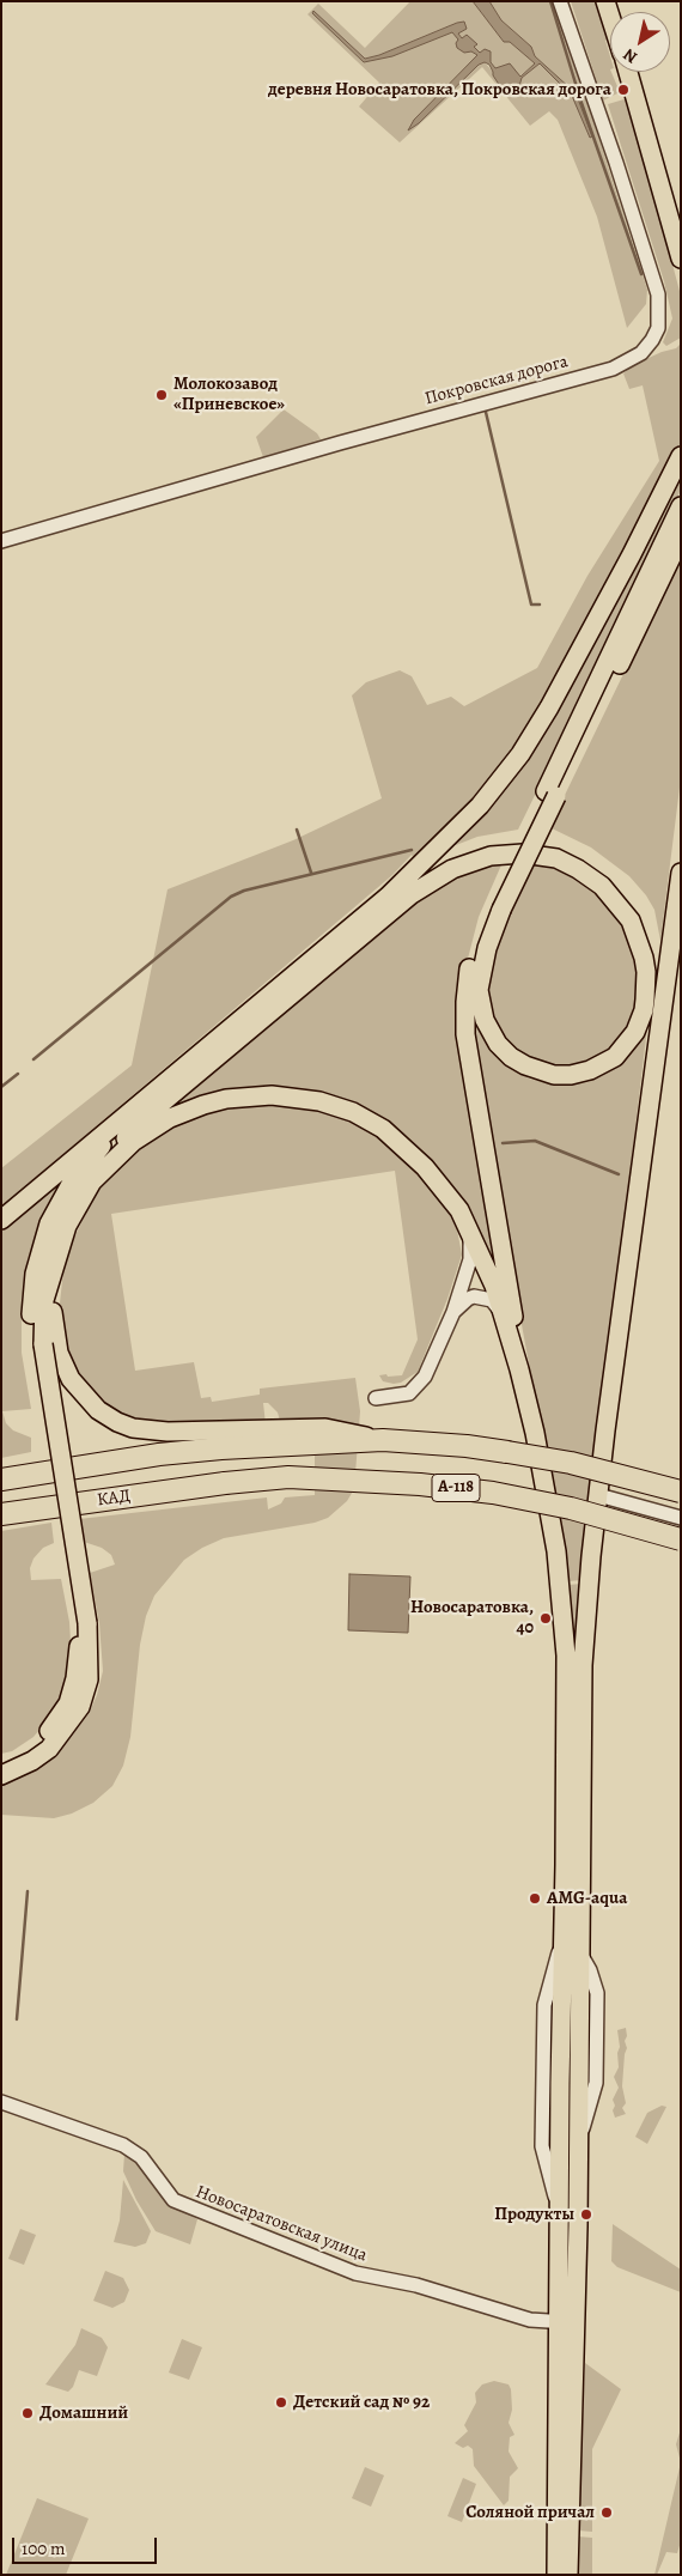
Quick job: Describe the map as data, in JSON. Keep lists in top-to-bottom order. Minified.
{"streets":{"highway":["А-118","КАД"],"street":["Покровская дорога","Новосаратовская улица"]},"crossings":[["А-118","КАД"]],"places":["деревня Новосаратовка, Покровская дорога","Молокозавод «Приневское»","Новосаратовка, 40","AMG-aqua","Продукты","Детский сад № 92","Домашний","Соляной причал"],"scale_bar":"100 m","north":"bottom left"}
